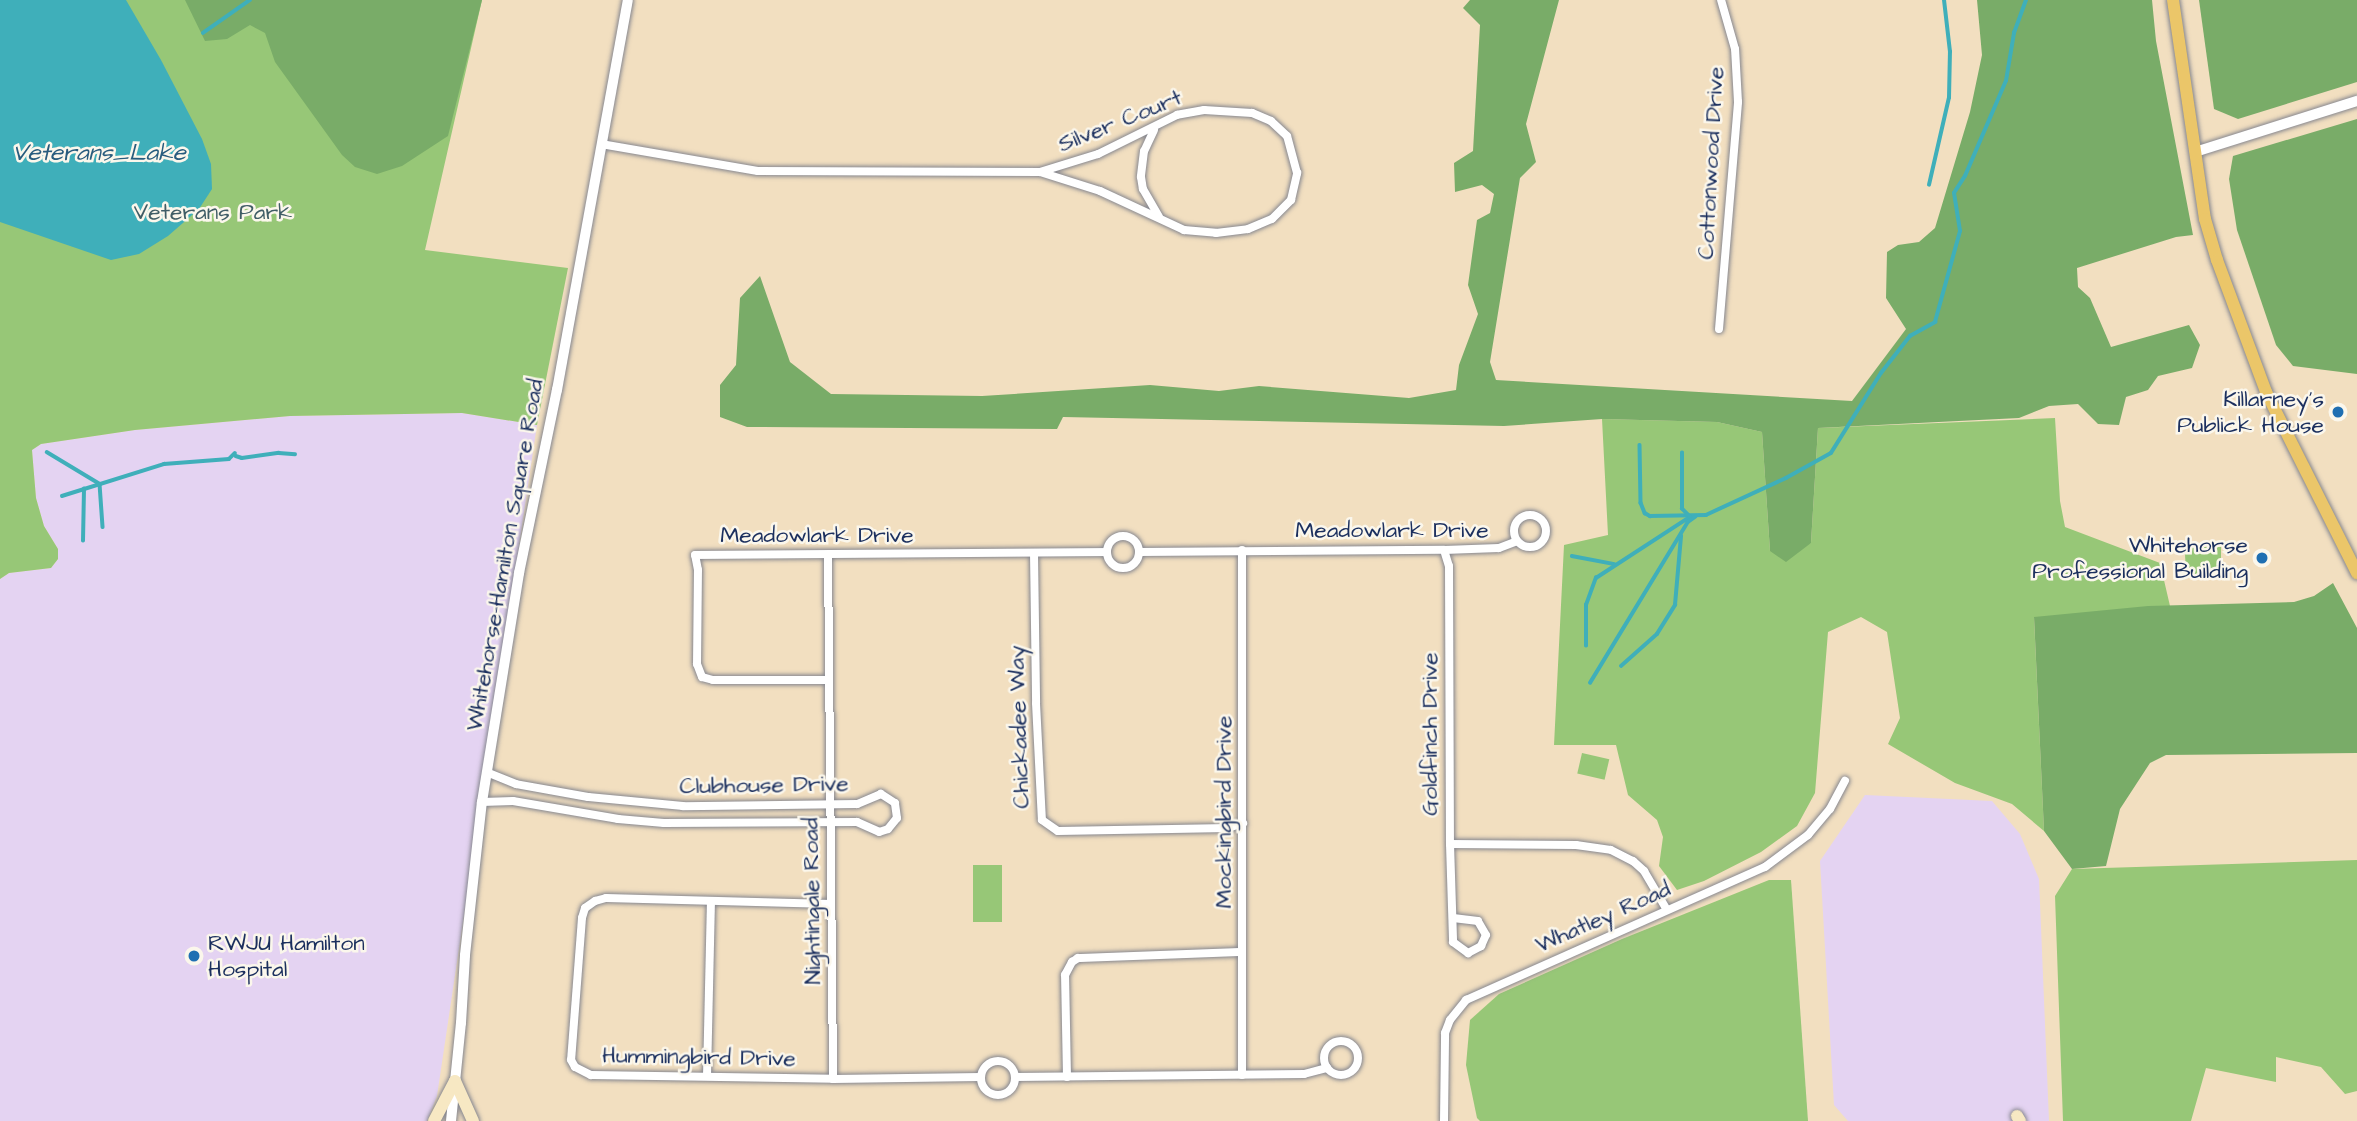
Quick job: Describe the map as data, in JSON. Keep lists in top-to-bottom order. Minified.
{"streets":{"street":["Silver Court","Cottonwood Drive","Meadowlark Drive","Whitehorse-Hamilton Square Road","Chickadee Way","Goldfinch Drive","Clubhouse Drive","Mockingbird Drive","Nightingale Road","Whatley Road","Hummingbird Drive"]},"crossings":[["Silver Court","Whitehorse-Hamilton Square Road"],["Meadowlark Drive","Chickadee Way"],["Meadowlark Drive","Goldfinch Drive"],["Meadowlark Drive","Mockingbird Drive"],["Meadowlark Drive","Nightingale Road"],["Whitehorse-Hamilton Square Road","Clubhouse Drive"],["Chickadee Way","Mockingbird Drive"],["Clubhouse Drive","Nightingale Road"],["Mockingbird Drive","Hummingbird Drive"],["Nightingale Road","Hummingbird Drive"]],"water":["Veterans_Lake"],"parks":["Veterans Park"],"places":["Killarney's Publick House","Whitehorse Professional Building","RWJU Hamilton Hospital"]}
